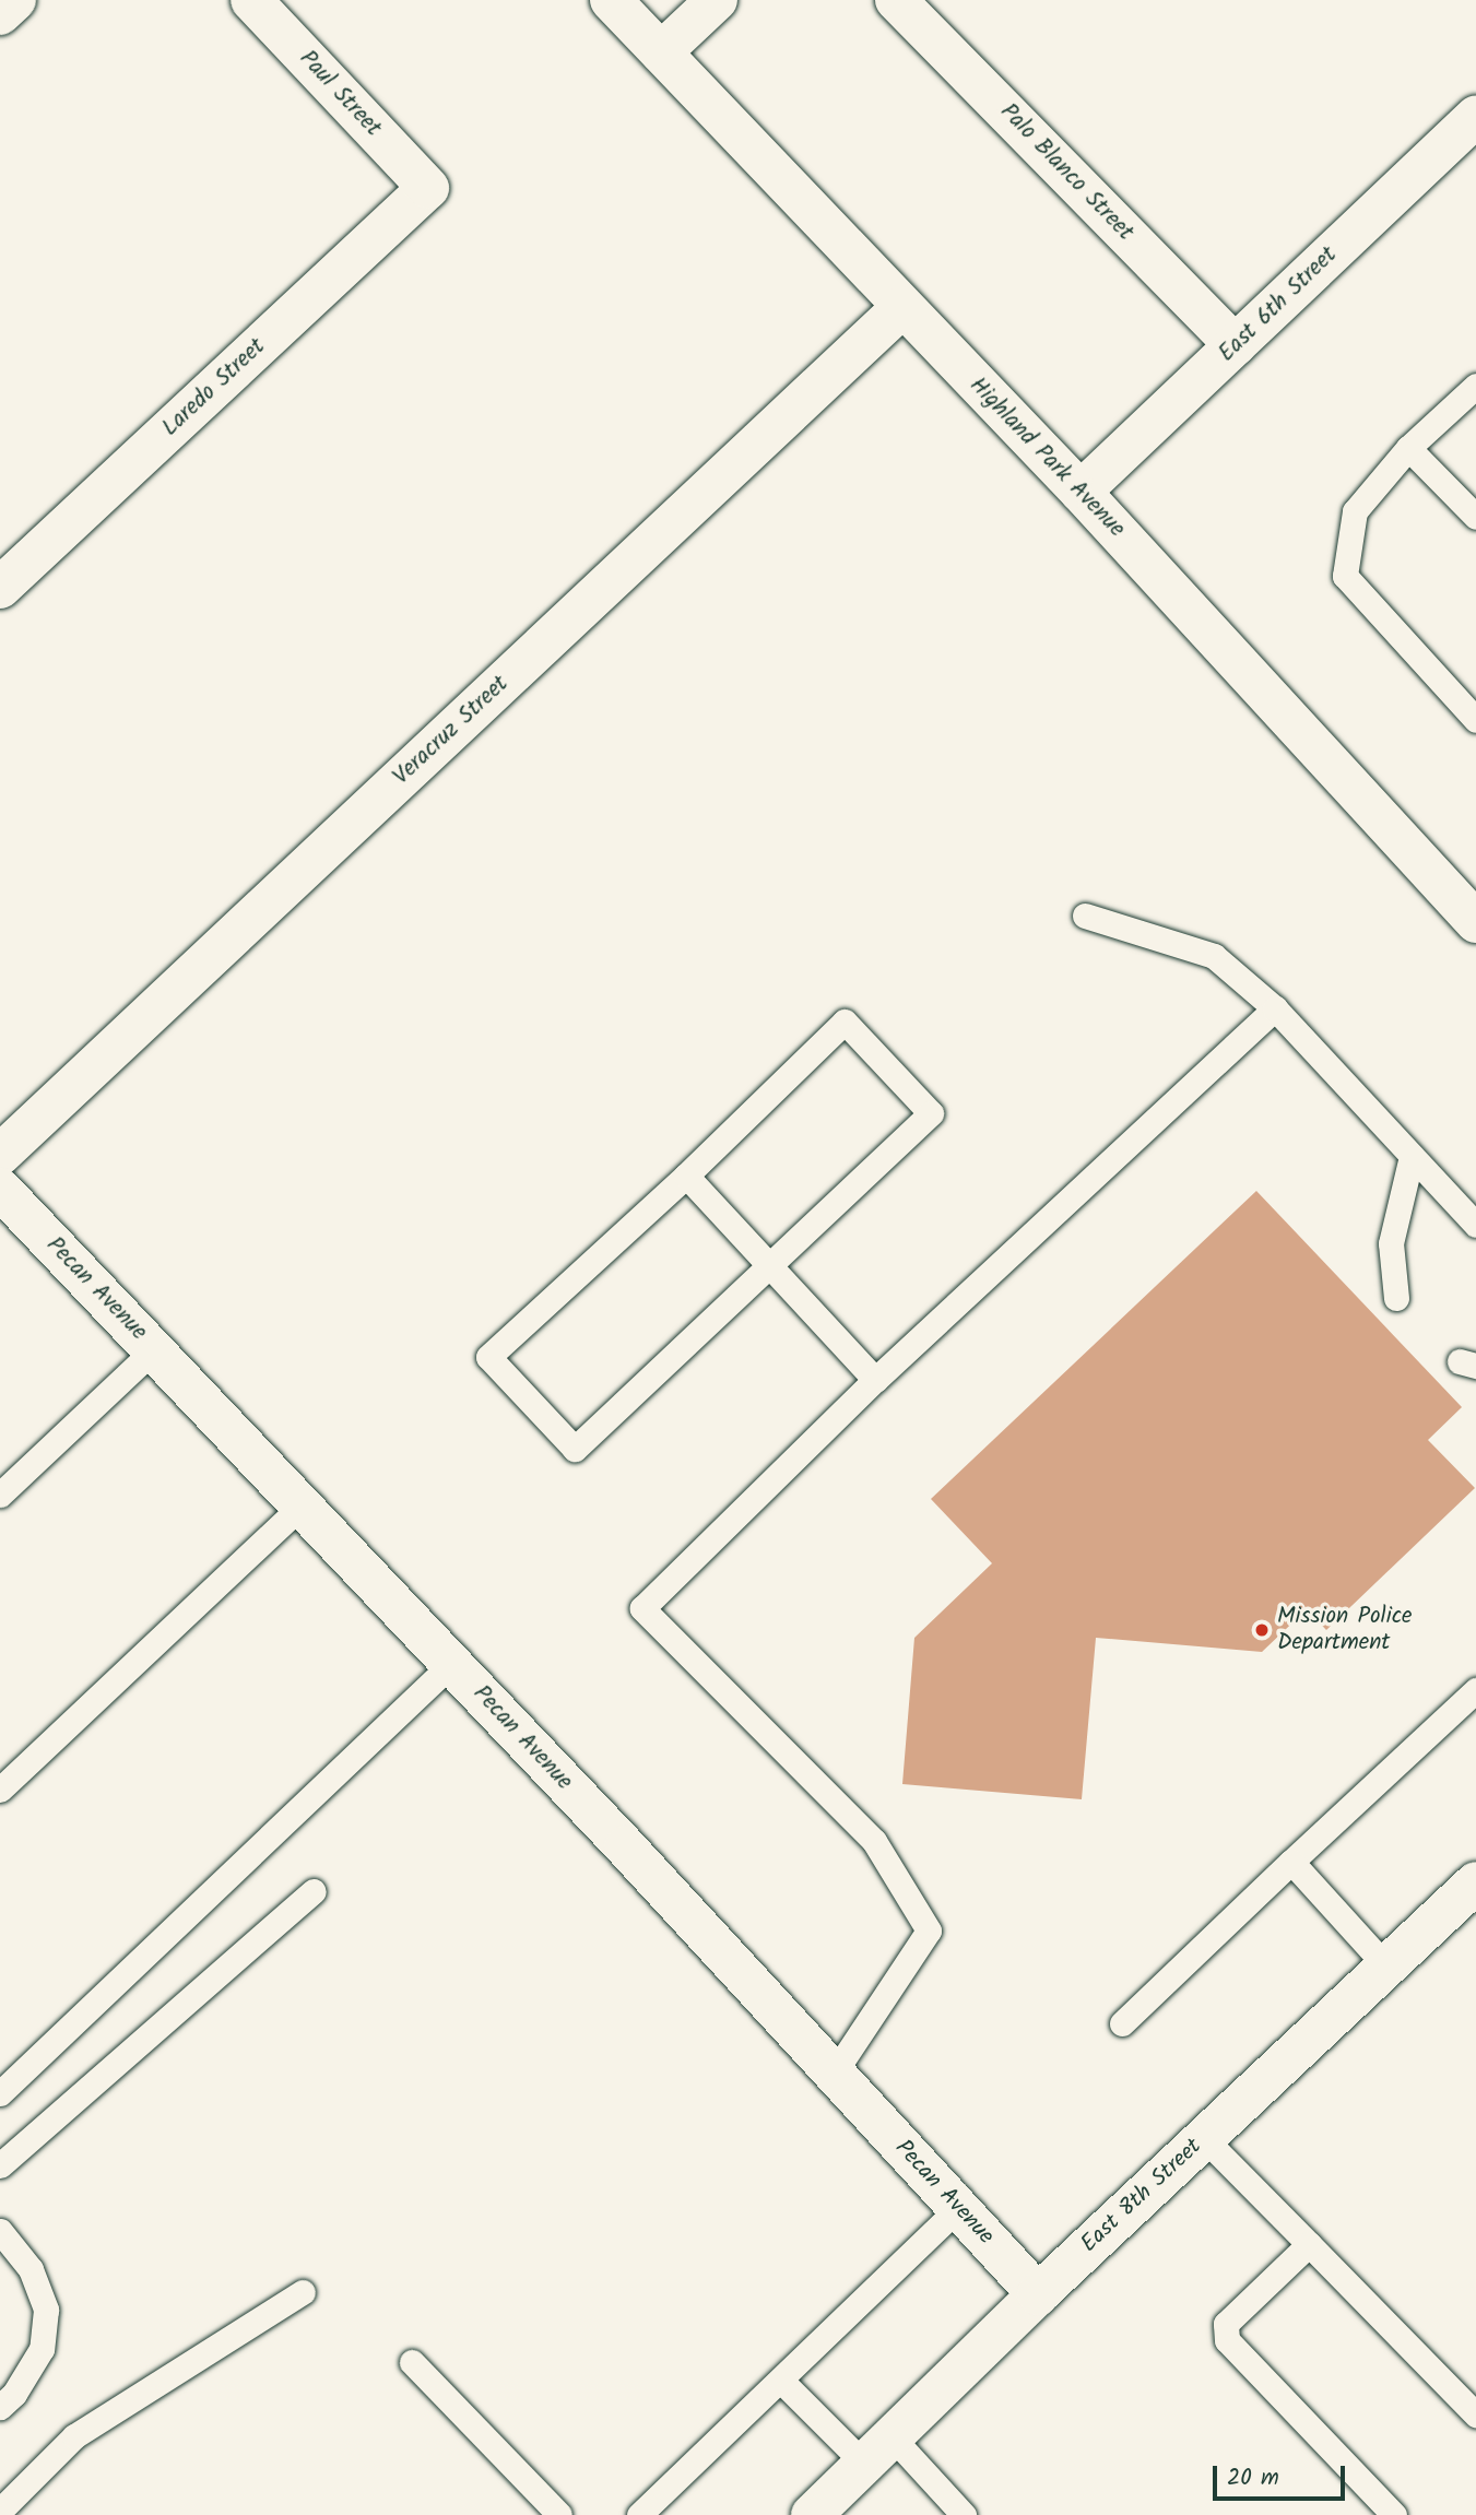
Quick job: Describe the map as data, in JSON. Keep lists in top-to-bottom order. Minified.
{"streets":{"street":["Paul Street","Palo Blanco Street","East 6th Street","Laredo Street","Highland Park Avenue","Veracruz Street","Pecan Avenue","East 8th Street"]},"crossings":[["Paul Street","Laredo Street"],["Palo Blanco Street","East 6th Street"],["East 6th Street","Highland Park Avenue"],["Highland Park Avenue","Veracruz Street"],["Pecan Avenue","East 8th Street"]],"places":["Mission Police Department"],"scale_bar":"20 m"}
